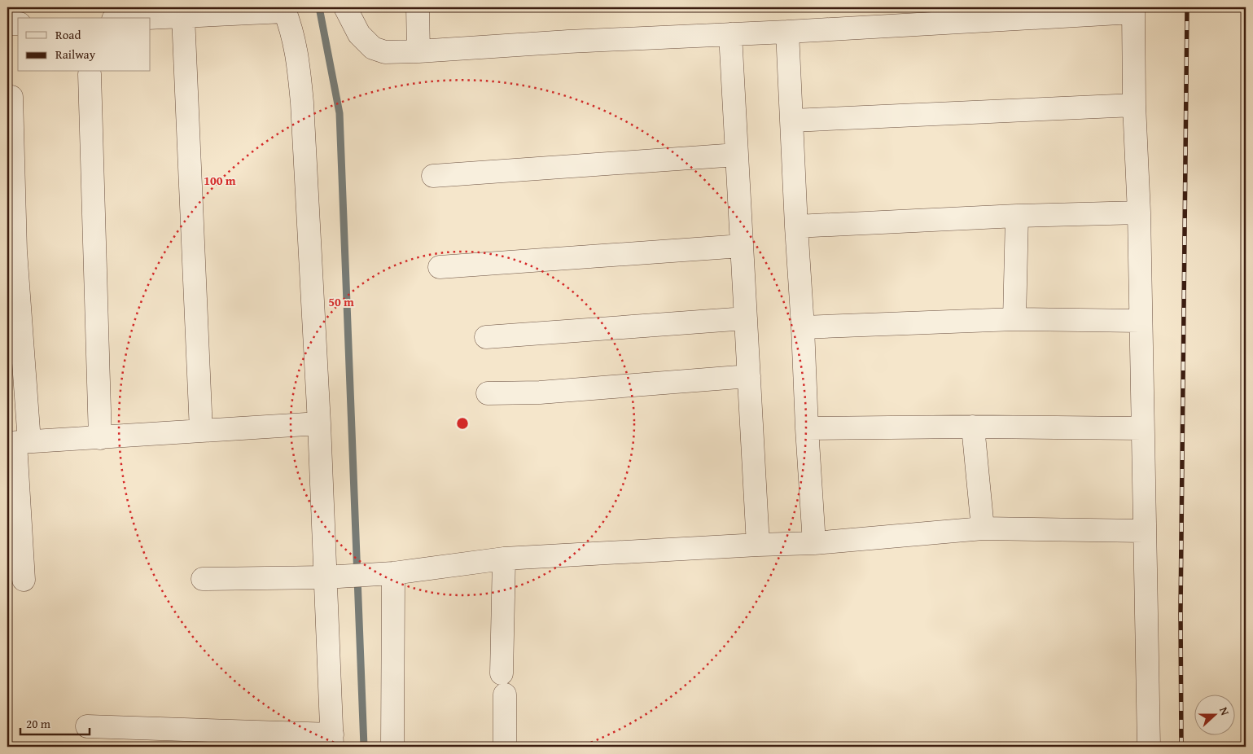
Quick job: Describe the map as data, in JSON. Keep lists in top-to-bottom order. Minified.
{"legend":["Road","Railway"],"scale_bar":"20 m","north":"right","rings":["100 m","50 m"]}
